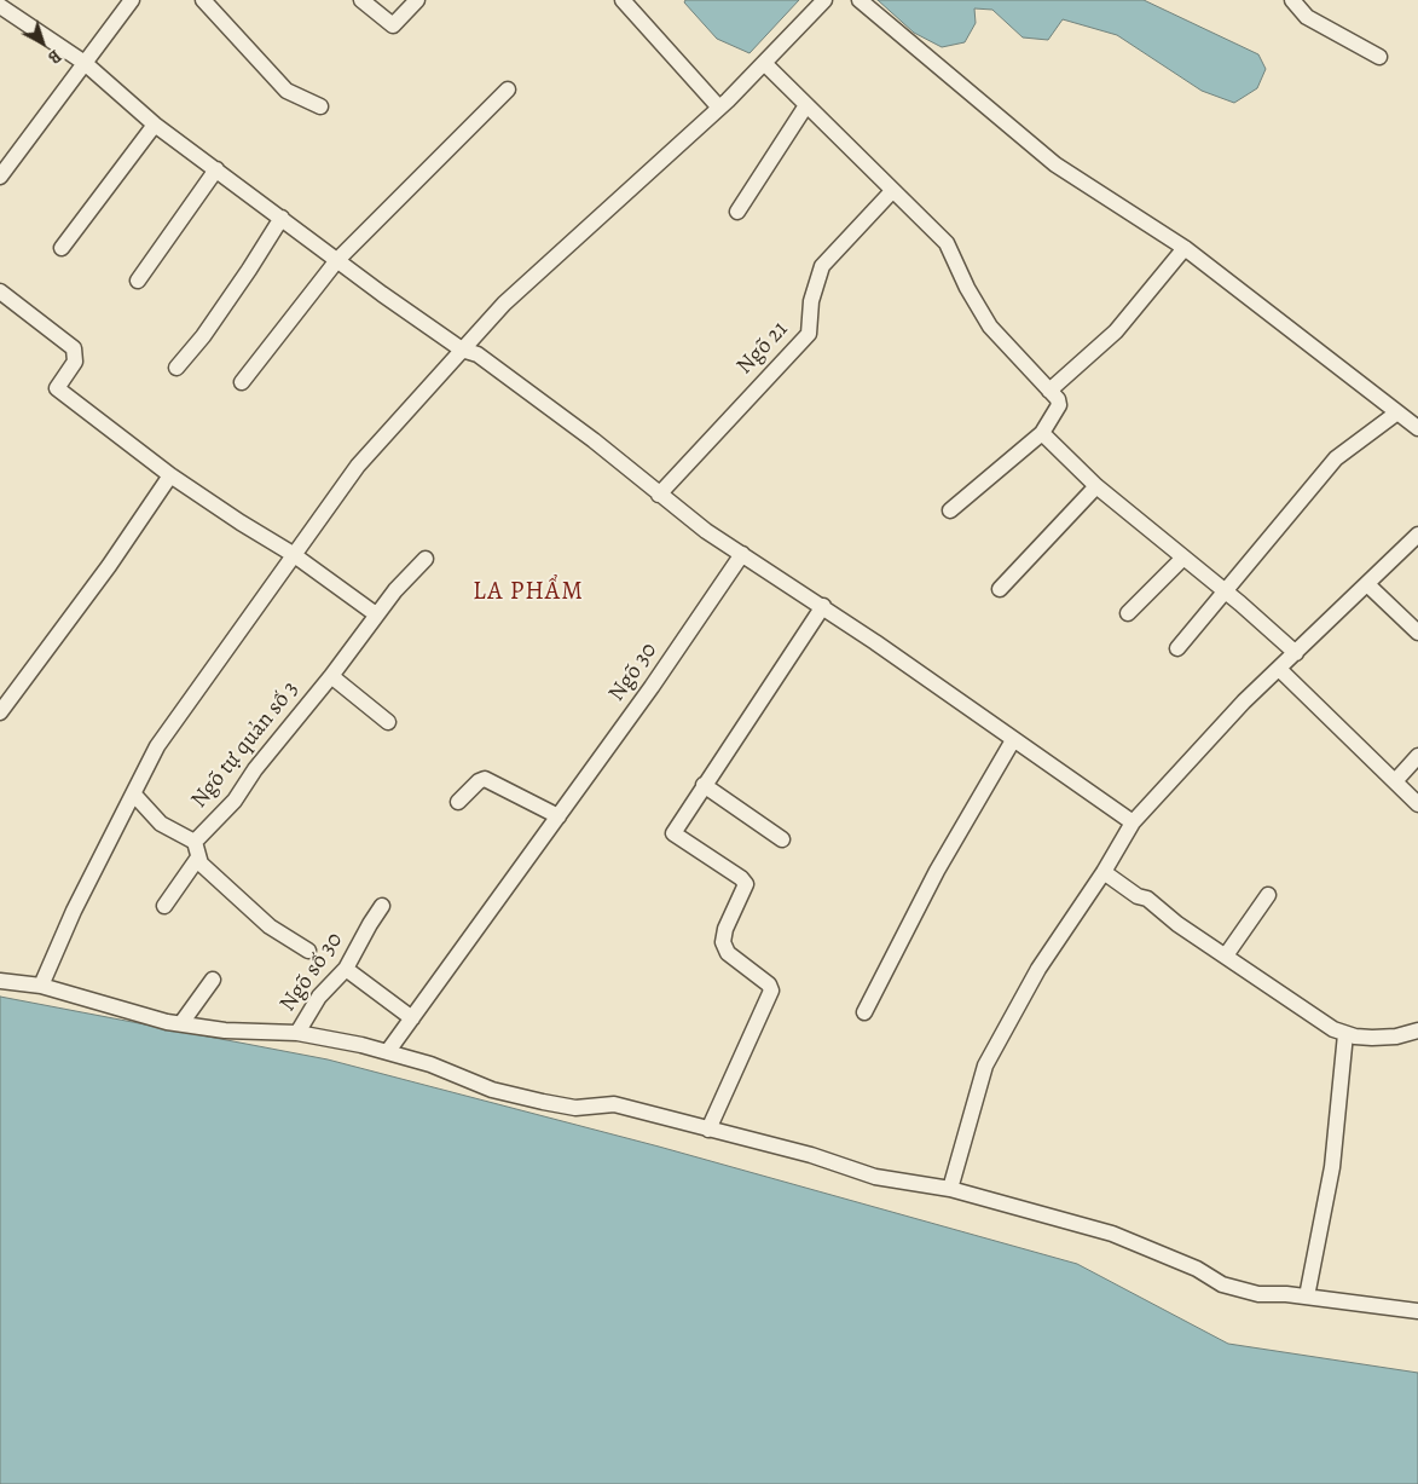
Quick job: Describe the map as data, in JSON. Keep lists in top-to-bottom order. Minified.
{"streets":{"street":["Ngõ 21","Ngõ 30","Ngõ tự quản số 3","Ngõ số 30"]},"districts":["LA PHẨM"],"north":"bottom right"}
